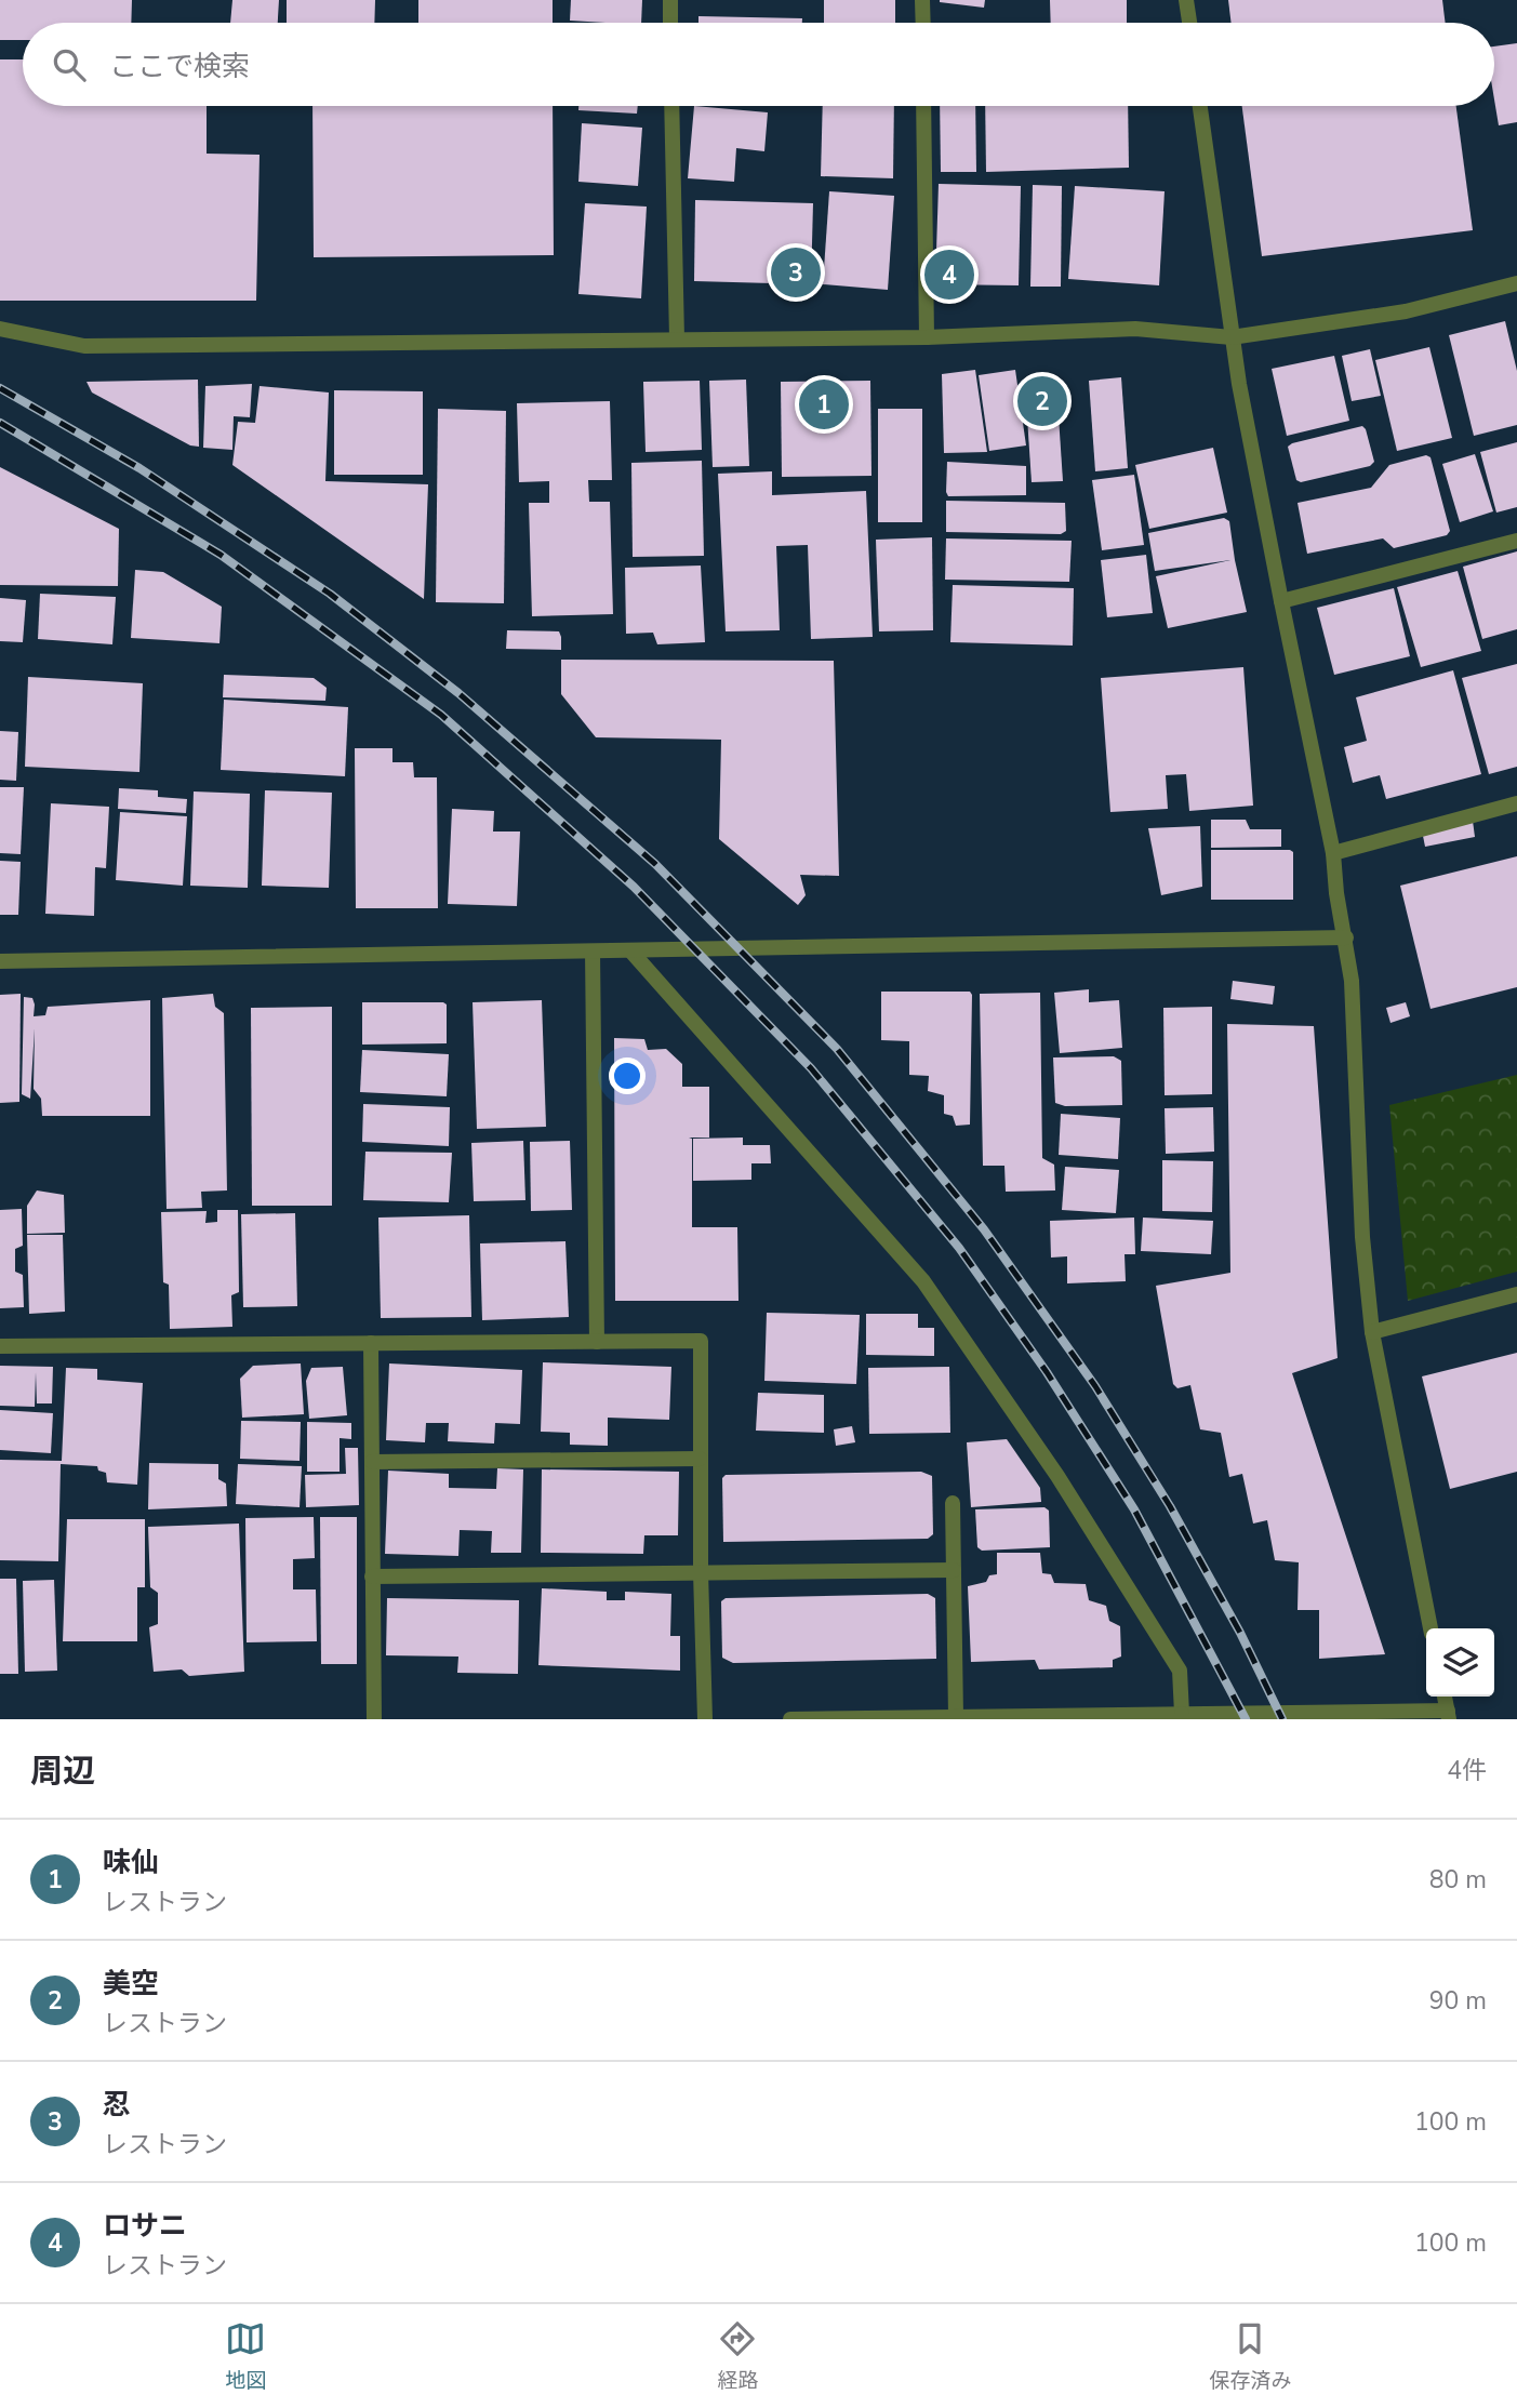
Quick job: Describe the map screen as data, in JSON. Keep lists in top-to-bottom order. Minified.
{"page":{"search":"ここで検索","pins":["3","4","2","1"],"heading":["周辺","4件"],"list":[{"mark":"1","name":"味仙","note":"レストラン","value":"80 m"},{"mark":"2","name":"美空","note":"レストラン","value":"90 m"},{"mark":"3","name":"忍","note":"レストラン","value":"100 m"},{"mark":"4","name":"ロサニ","note":"レストラン","value":"100 m"}],"nav":["地図","経路","保存済み"]}}
